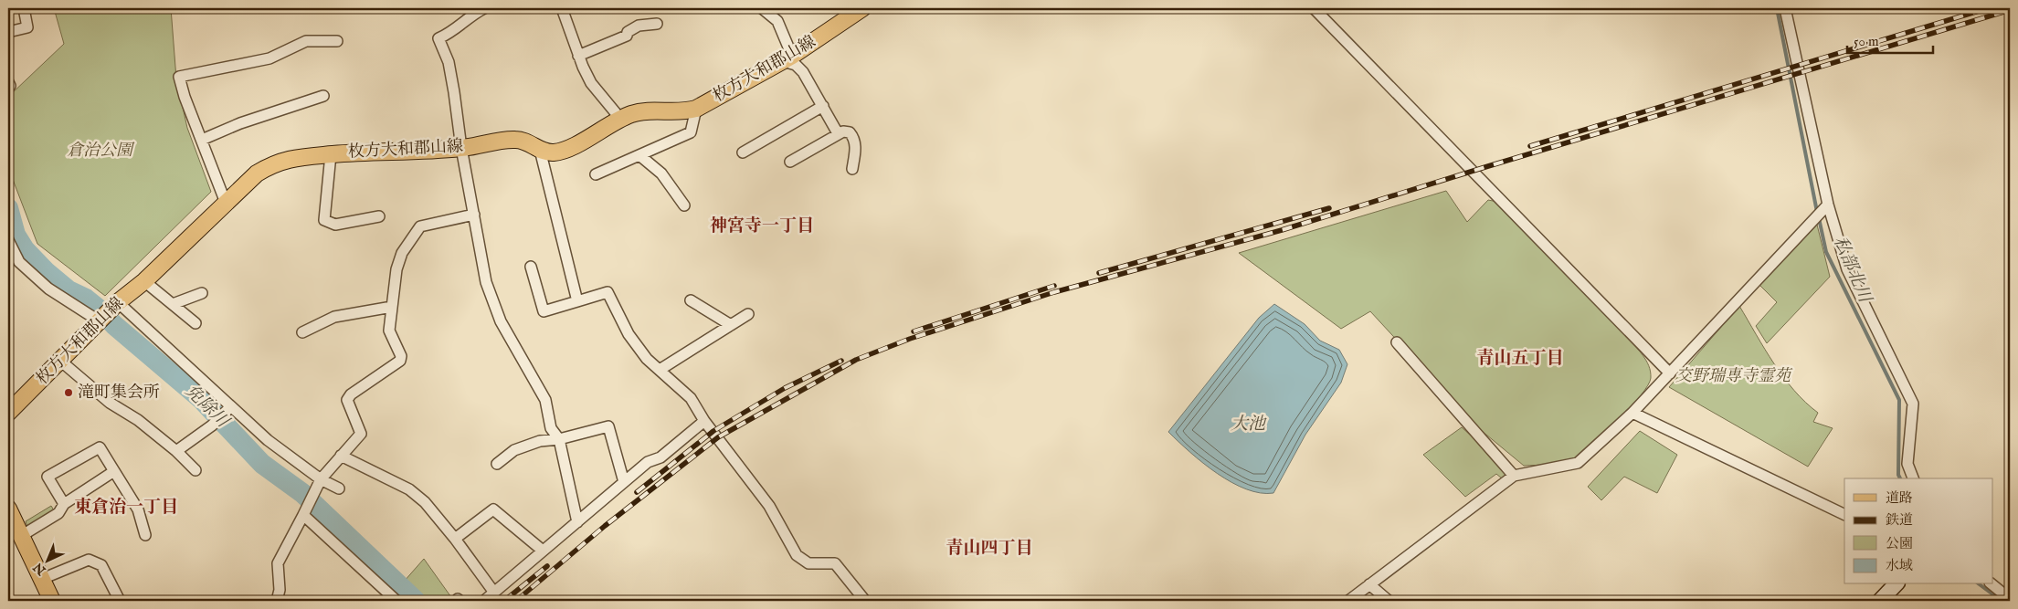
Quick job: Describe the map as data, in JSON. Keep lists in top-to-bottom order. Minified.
{"streets":{"main road":["枚方大和郡山線"]},"districts":["神宮寺一丁目","青山五丁目","東倉治一丁目","青山四丁目"],"water":["私部北川","免除川","大池"],"parks":["倉治公園","交野瑞専寺霊苑"],"places":["滝町集会所"],"legend":["道路","鉄道","公園","水域"],"scale_bar":"50 m","north":"bottom left"}
